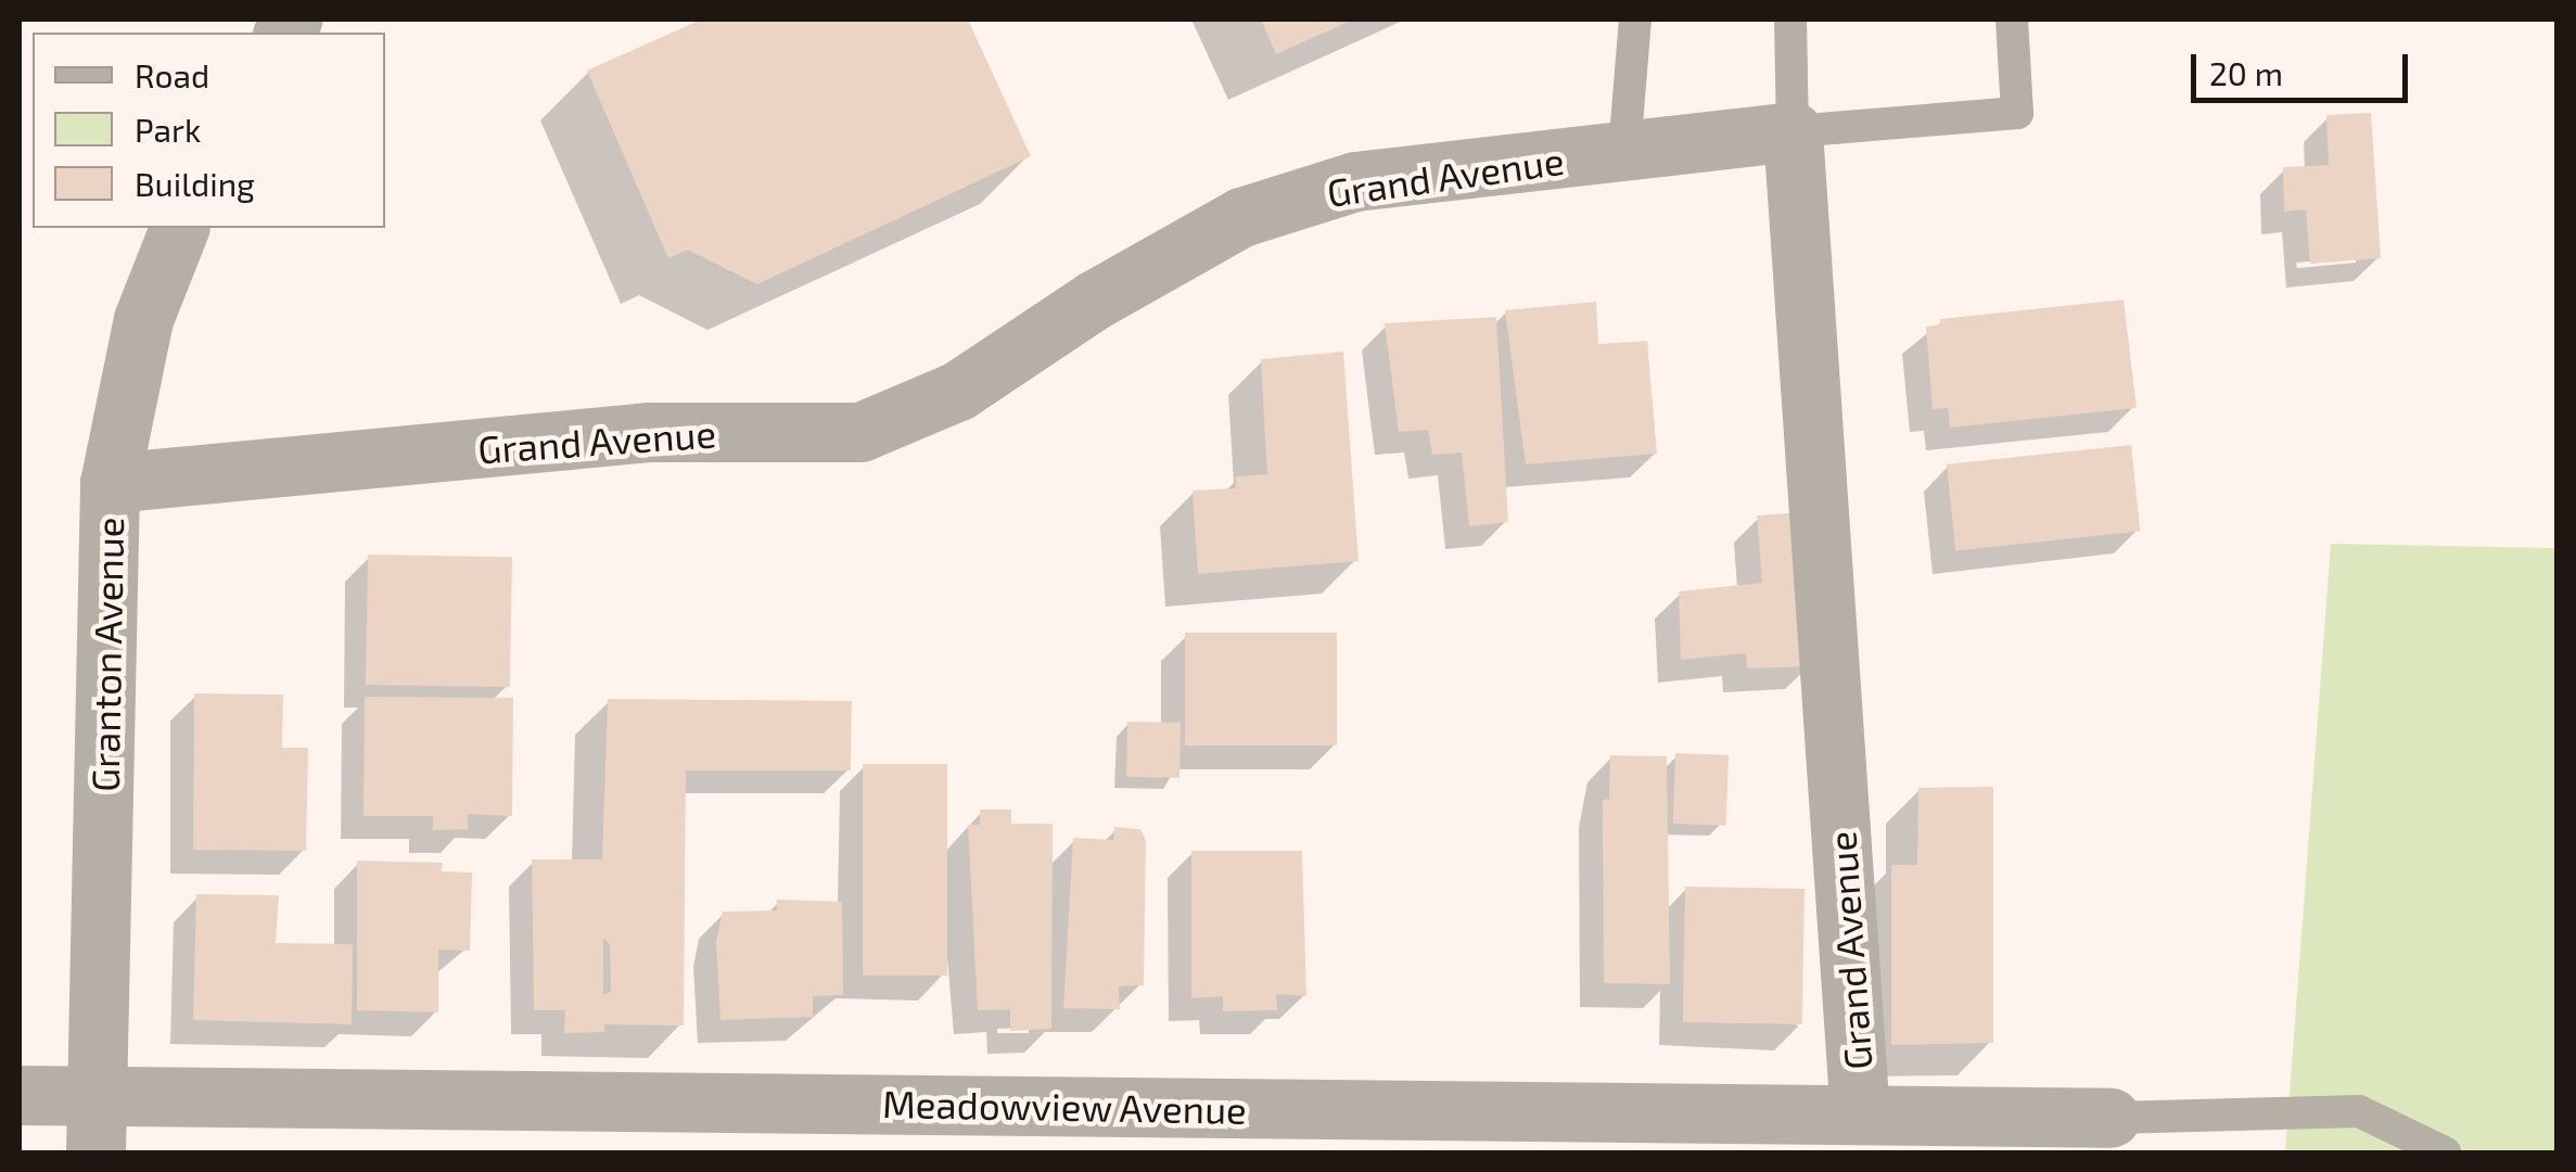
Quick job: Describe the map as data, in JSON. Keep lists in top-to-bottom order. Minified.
{"streets":{"street":["Grand Avenue","Granton Avenue","Meadowview Avenue"]},"crossings":[["Grand Avenue","Granton Avenue"],["Grand Avenue","Meadowview Avenue"],["Granton Avenue","Meadowview Avenue"]],"legend":["Road","Park","Building"],"scale_bar":"20 m"}
